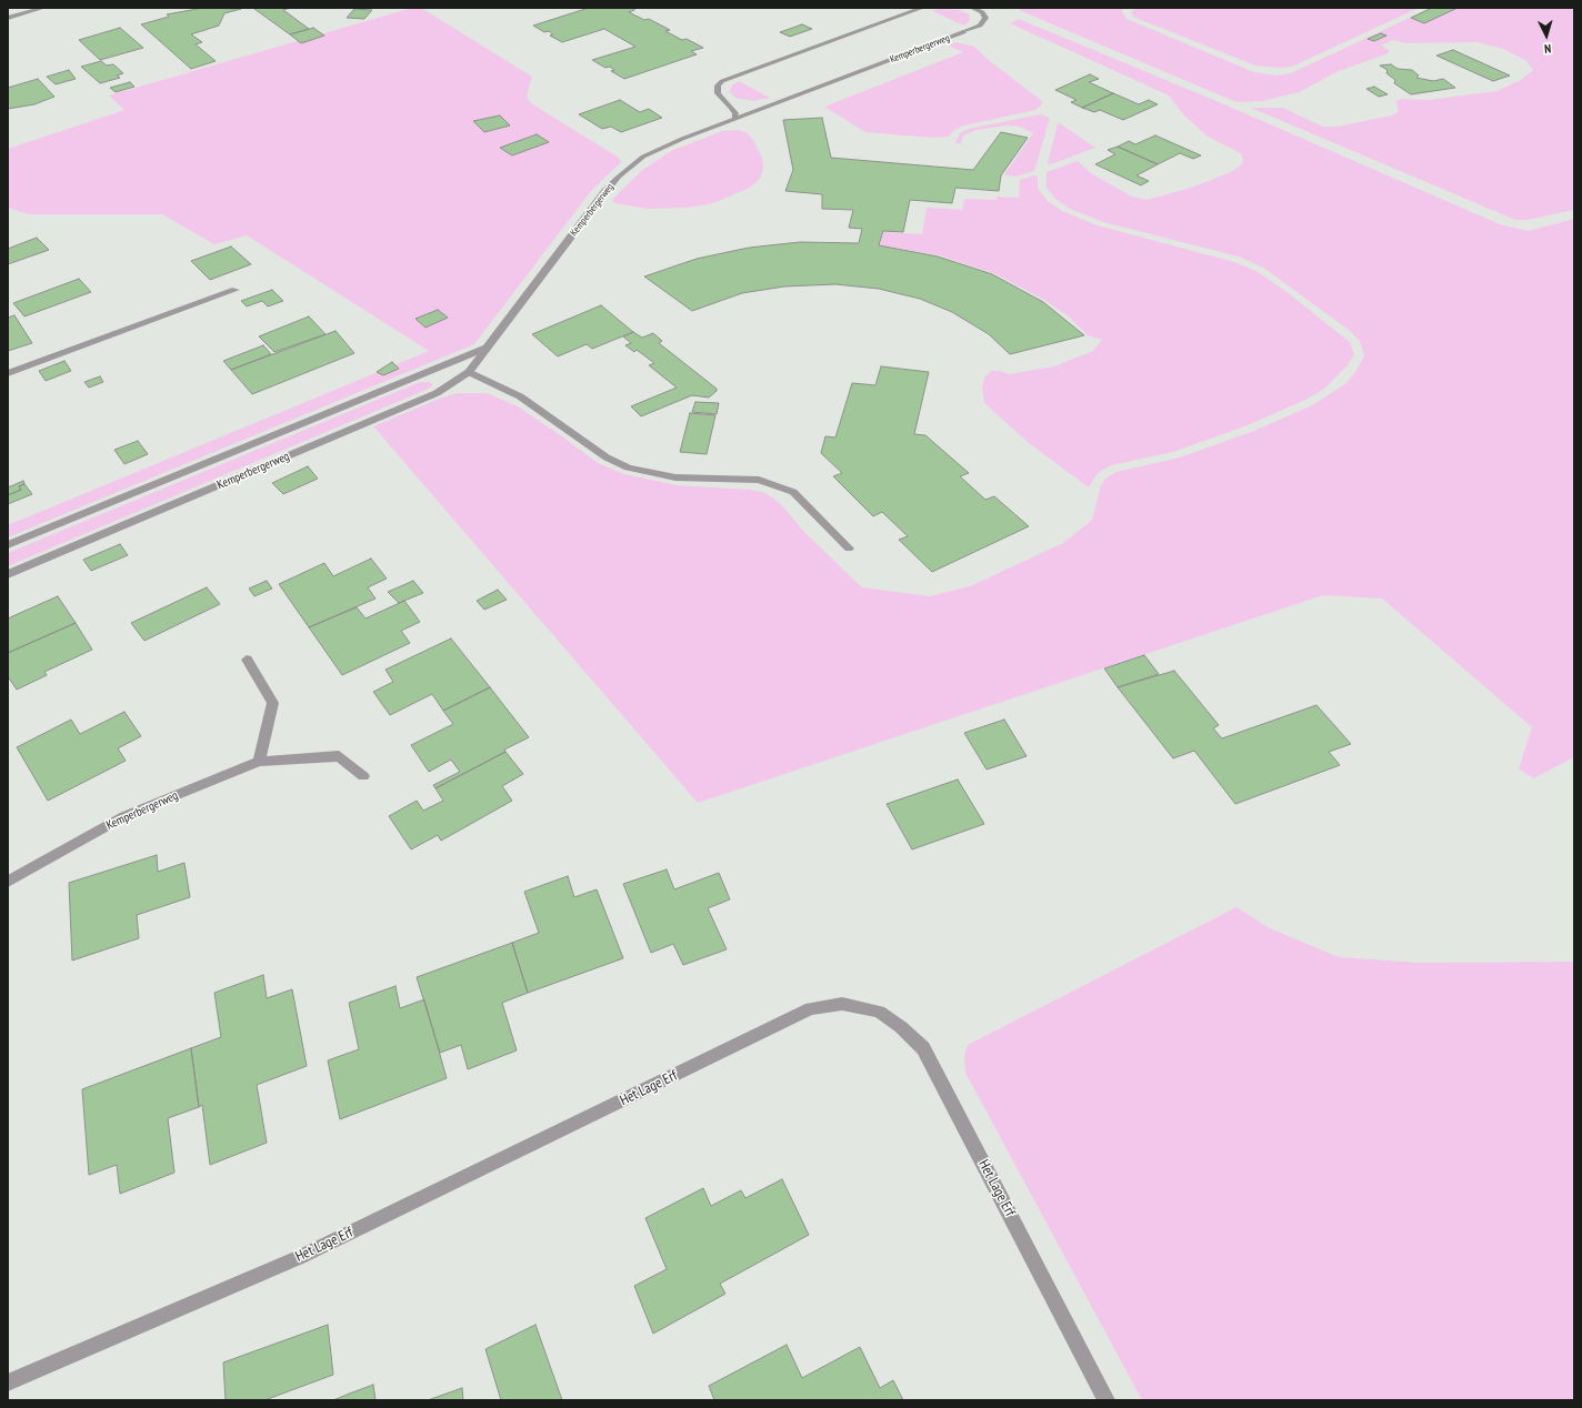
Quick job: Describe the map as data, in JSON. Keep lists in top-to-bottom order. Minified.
{"streets":{"street":["Kemperbergerweg","Het Lage Erf"]},"north":"bottom"}
